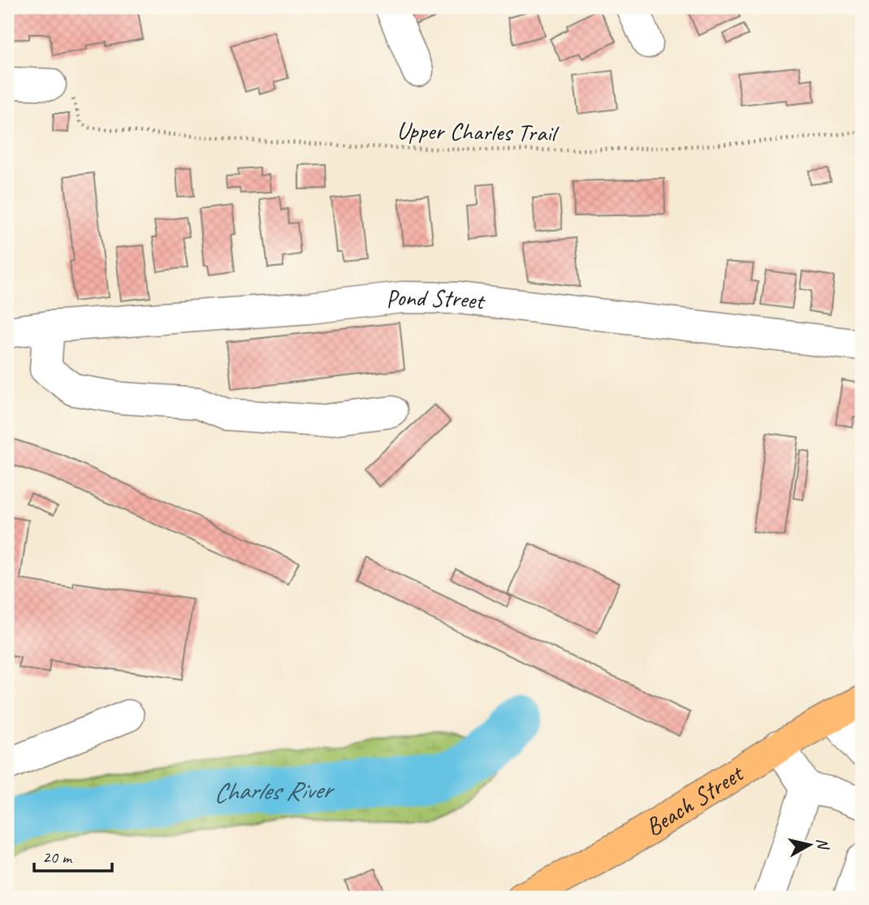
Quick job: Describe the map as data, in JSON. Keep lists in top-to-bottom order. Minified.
{"streets":{"main road":["Beach Street"],"street":["Pond Street"],"path":["Upper Charles Trail"]},"water":["Charles River"],"scale_bar":"20 m","north":"right"}
